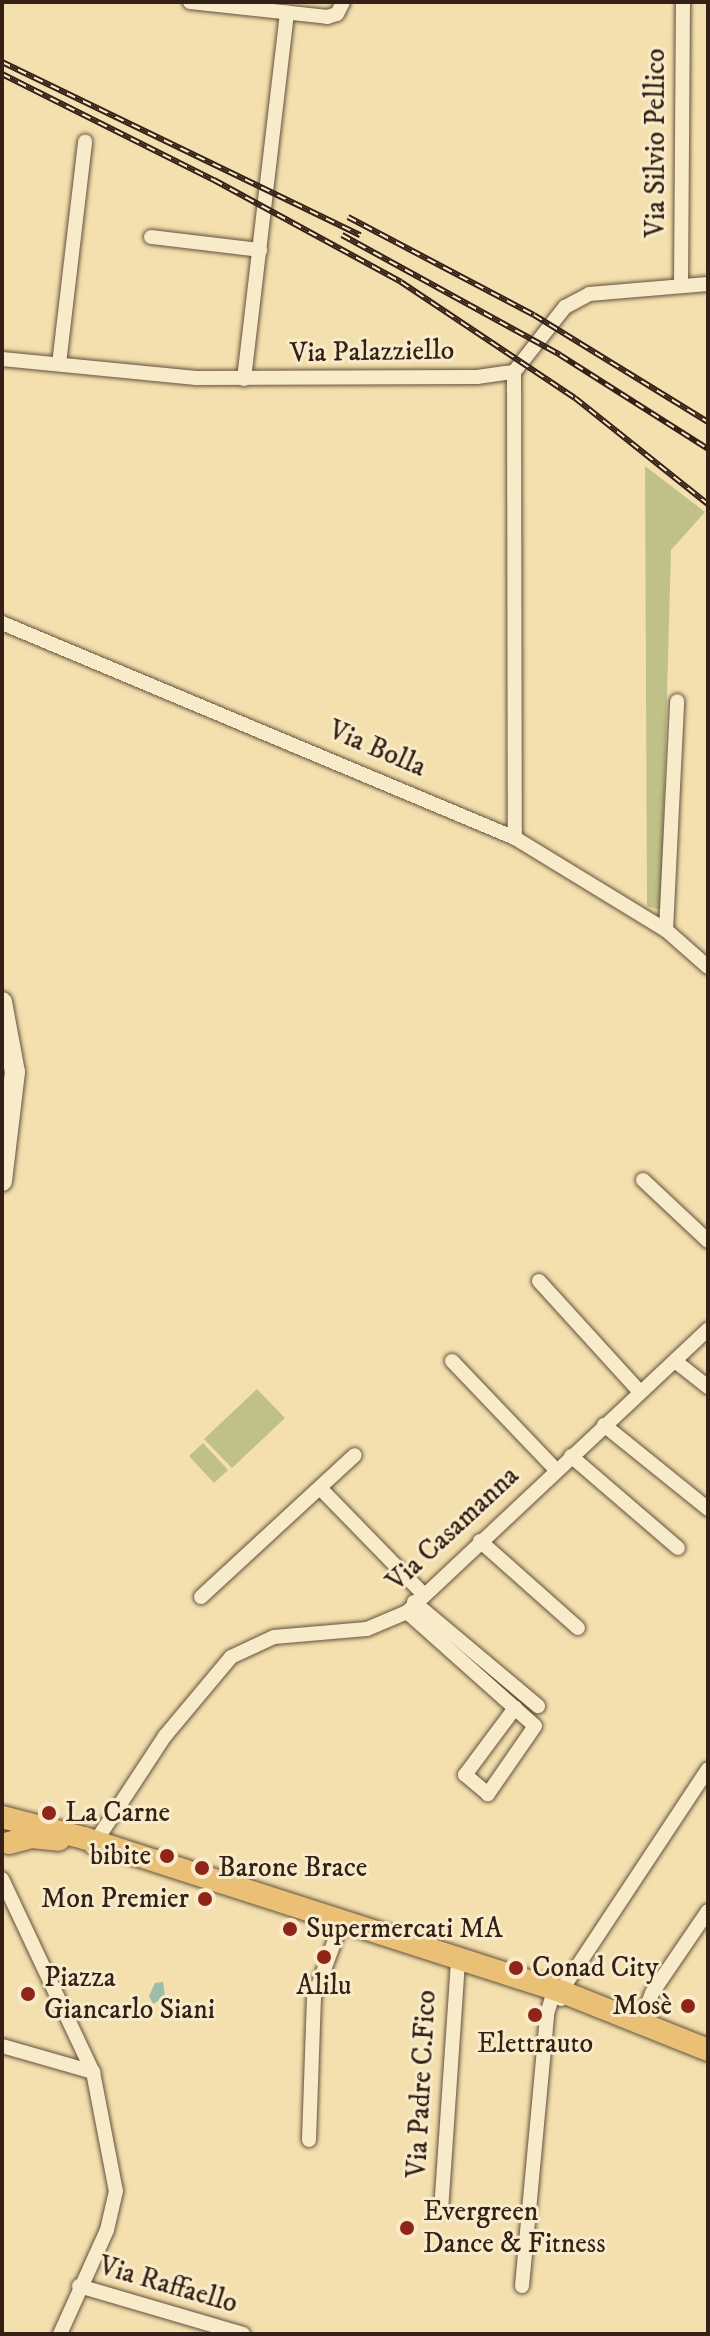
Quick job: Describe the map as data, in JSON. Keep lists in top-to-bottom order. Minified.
{"streets":{"street":["Via Silvio Pellico","Via Palazziello","Via Bolla","Via Casamanna","Via Padre C.Fico","Via Raffaello"]},"places":["La Carne","bibite","Barone Brace","Mon Premier","Supermercati MA","Alilu","Conad City","Piazza Giancarlo Siani","Mosè","Elettrauto","Evergreen Dance & Fitness"]}
